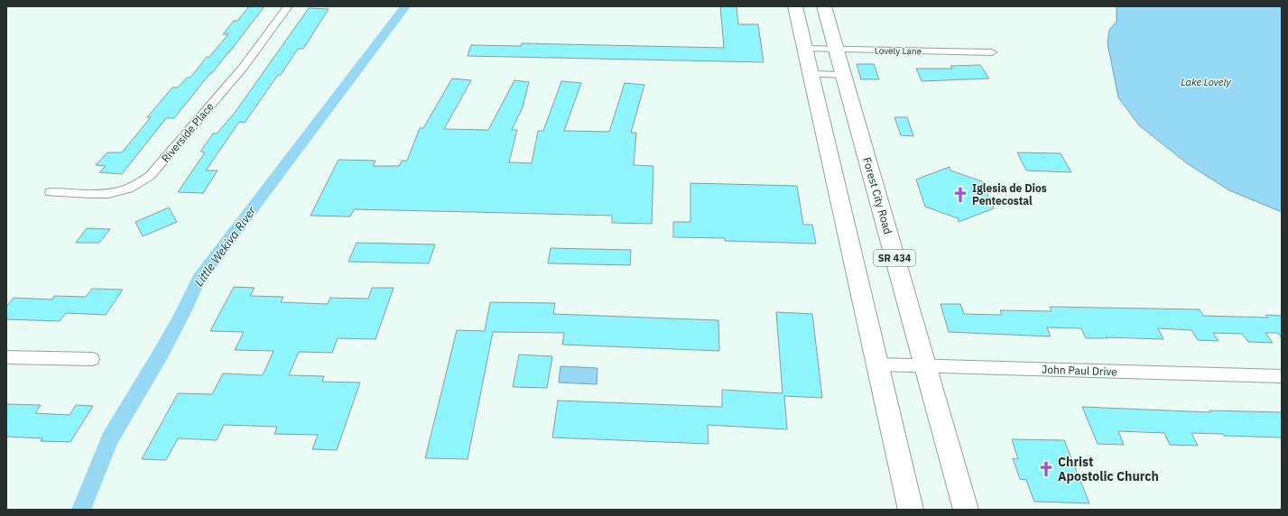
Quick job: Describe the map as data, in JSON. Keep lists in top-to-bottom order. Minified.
{"streets":{"main road":["Forest City Road","SR 434"],"street":["Lovely Lane","Riverside Place","John Paul Drive"]},"crossings":[["Lovely Lane","Forest City Road"],["Forest City Road","John Paul Drive"]],"water":["Lake Lovely","Little Wekiva River"],"places":{"church":["Iglesia de Dios Pentecostal","Christ Apostolic Church"]}}
